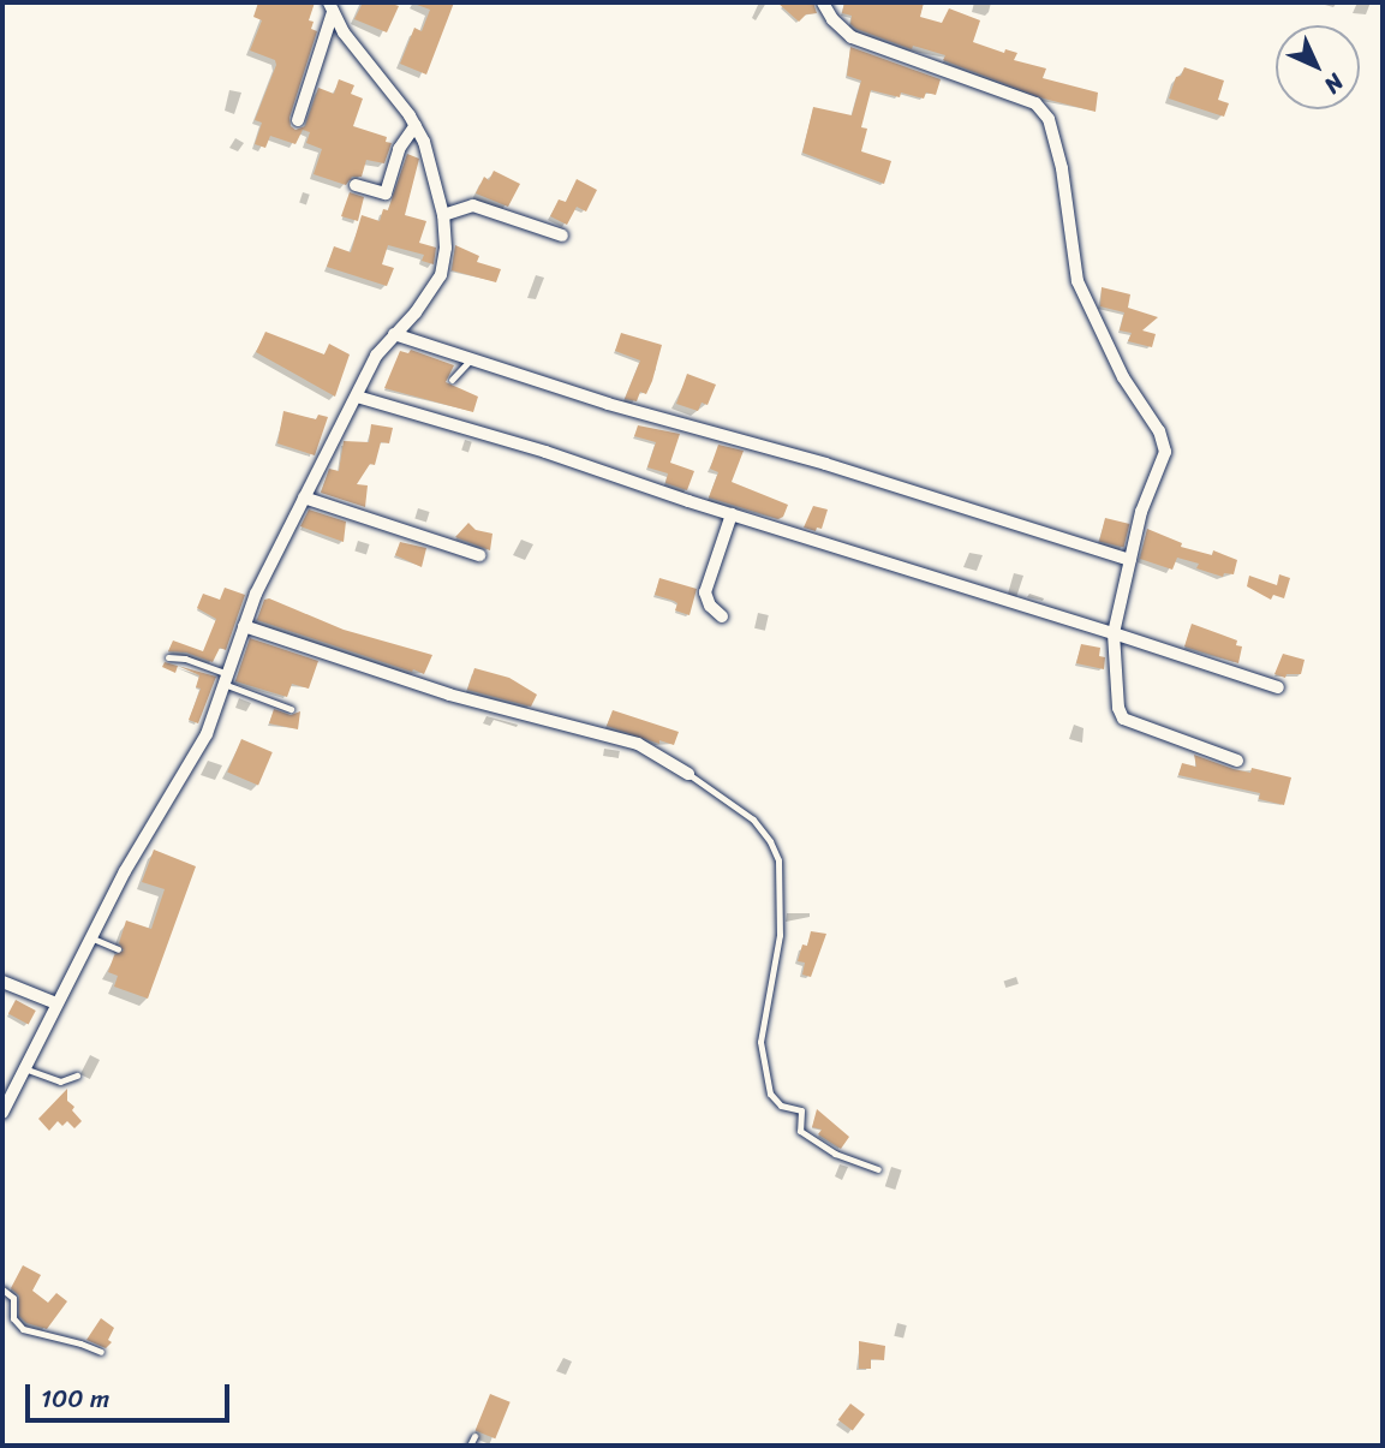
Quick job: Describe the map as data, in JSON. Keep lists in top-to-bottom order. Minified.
{"scale_bar":"100 m","north":"bottom right"}
